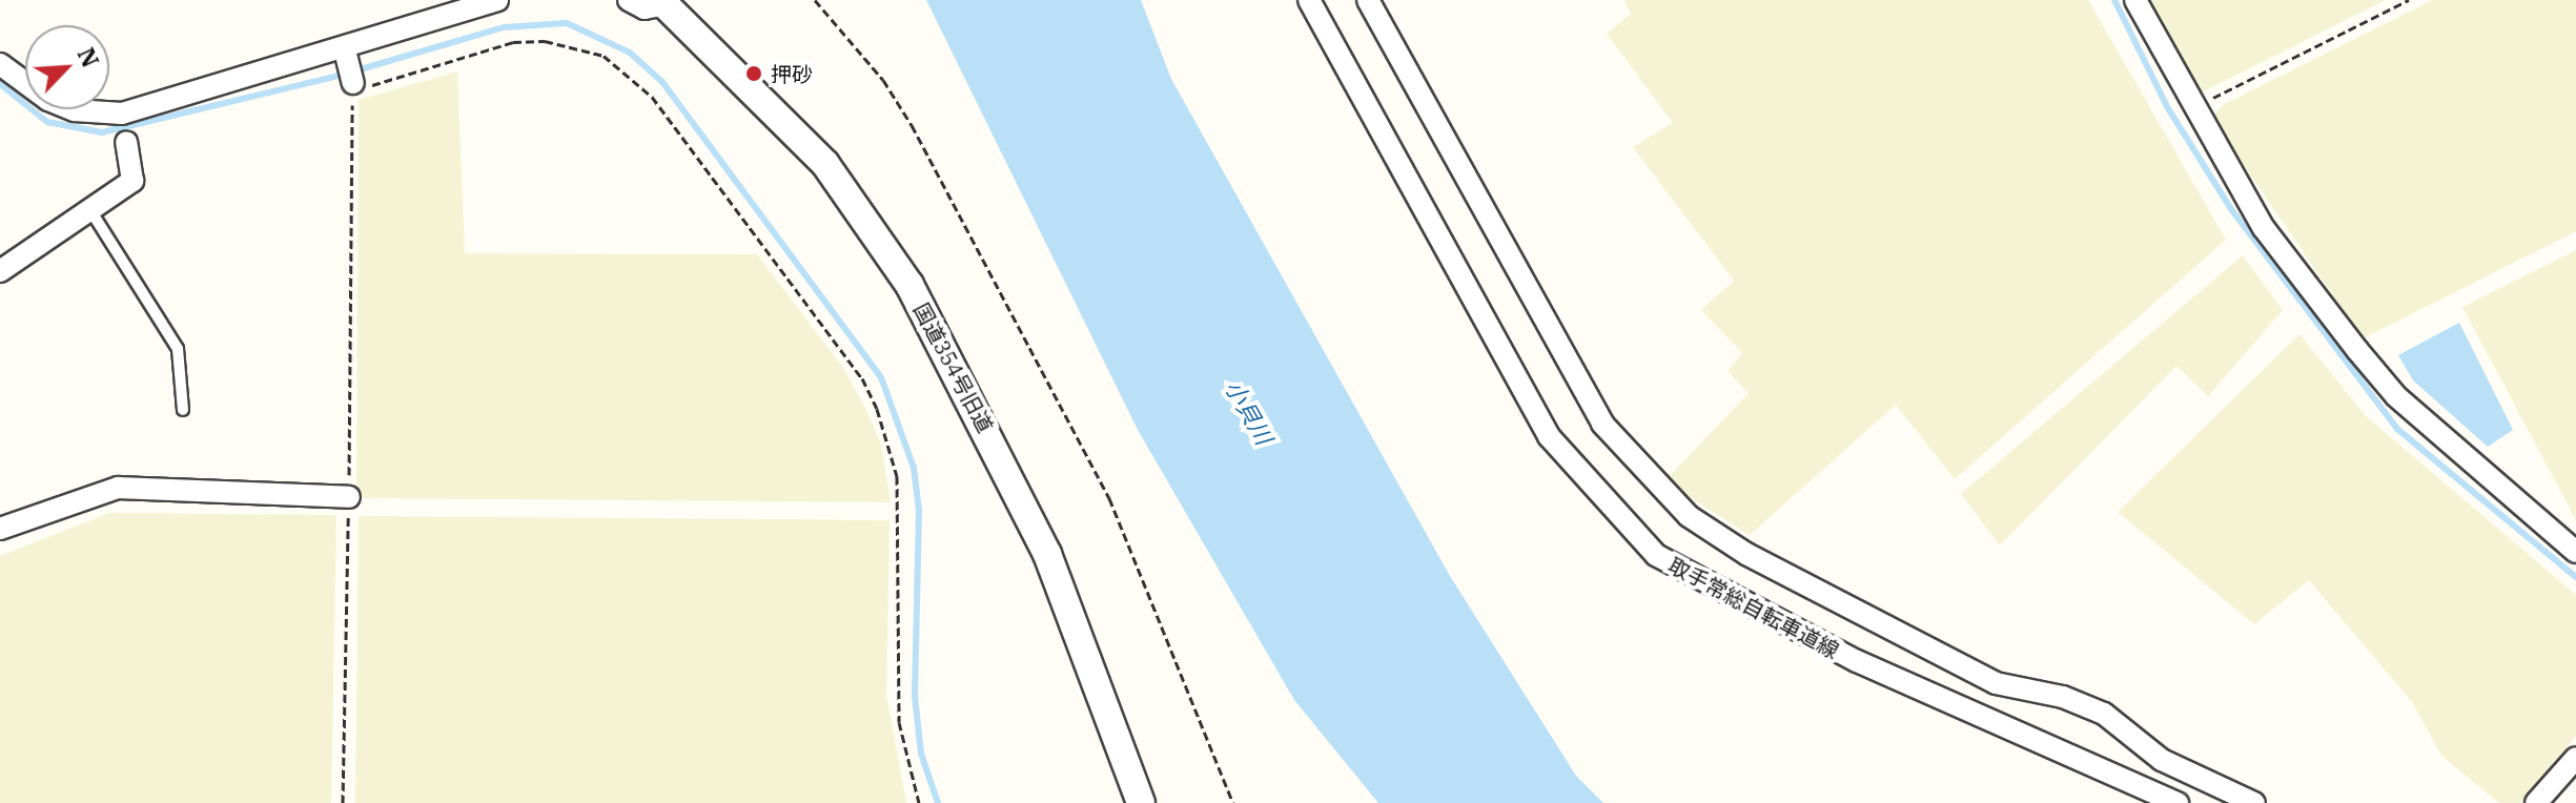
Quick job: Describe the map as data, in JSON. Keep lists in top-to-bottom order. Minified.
{"streets":{"street":["国道354号旧道","取手常総自転車道線"]},"water":["小貝川"],"places":["押砂"],"north":"top right"}
